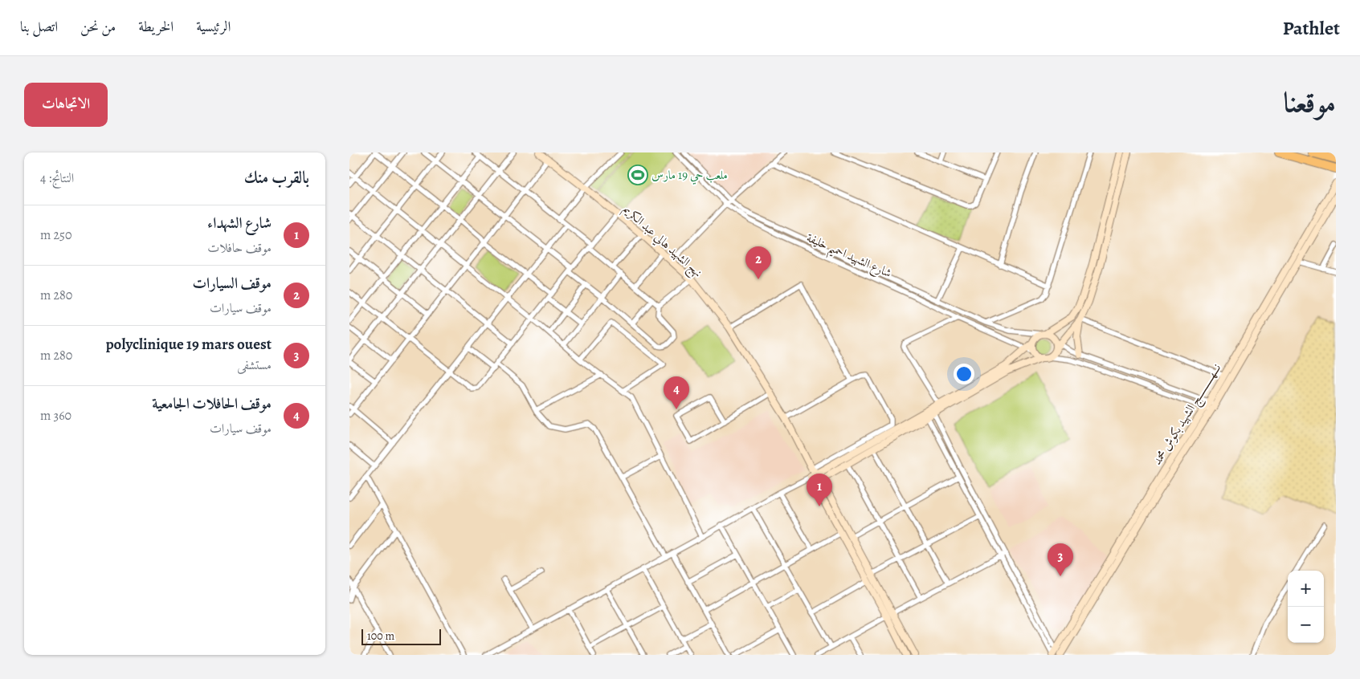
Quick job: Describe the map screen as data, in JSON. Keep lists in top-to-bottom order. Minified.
{"streets":{"main road":["نهج الشهيد هالي عبد الكريم","نـــهـــــــــــج الشهيد بكوش محمد"],"street":["شارع الشهيد احميم خليفة"]},"places":{"sports":["ملعب حي 19 مارس"]},"scale_bar":"100 m","page":{"header":"Pathlet","nav":["الرئيسية","الخريطة","من نحن","اتصل بنا"],"title":"موقعنا","buttons":"الاتجاهات","heading":["بالقرب منك","النتائج: 4"],"list":[{"mark":"1","name":"شارع الشهداء","note":"موقف حافلات","value":"250 m"},{"mark":"2","name":"موقف السيارات","note":"موقف سيارات","value":"280 m"},{"mark":"3","name":"polyclinique 19 mars ouest","note":"مستشفى","value":"280 m"},{"mark":"4","name":"موقف الحافلات الجامعية","note":"موقف سيارات","value":"360 m"}],"pins":["2","4","1","3"],"map_buttons":["+","−"],"scale":"100 m"}}
